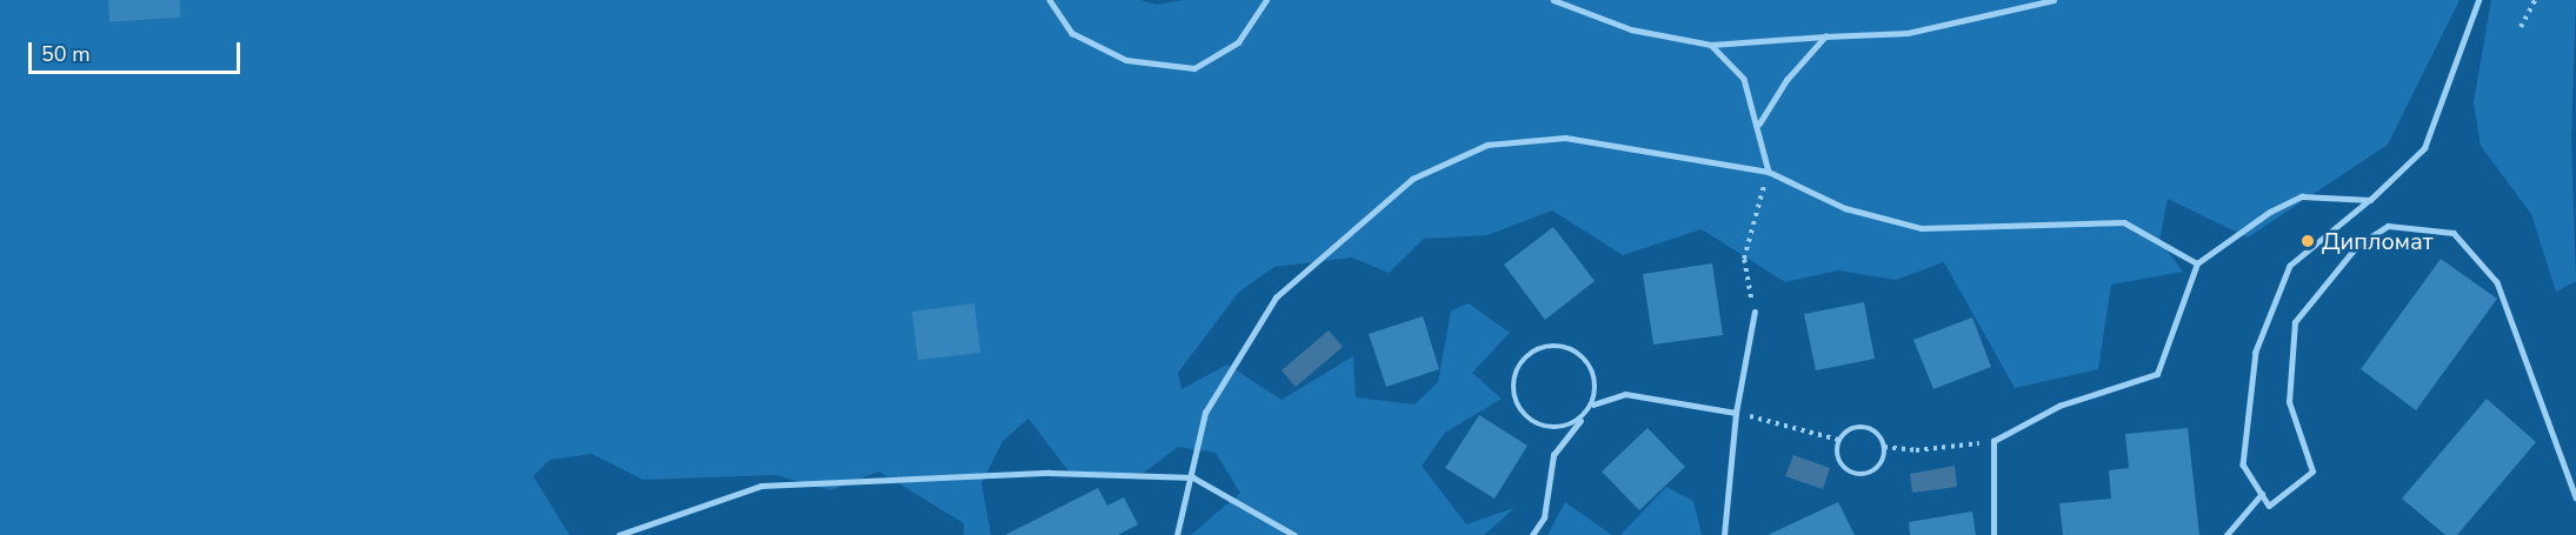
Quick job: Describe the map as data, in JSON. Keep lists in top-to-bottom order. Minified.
{"places":["Дипломат"],"scale_bar":"50 m"}
